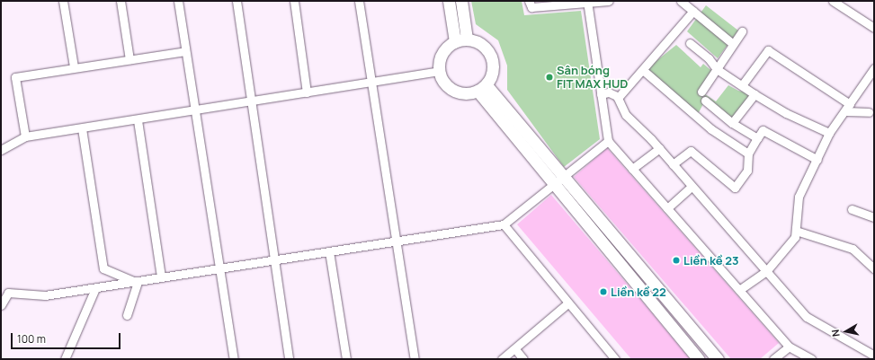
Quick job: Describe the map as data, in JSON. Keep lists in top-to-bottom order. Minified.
{"places":["Sân bóng FIT MAX HUD","Liền kề 23","Liền kề 22"],"scale_bar":"100 m","north":"left"}
